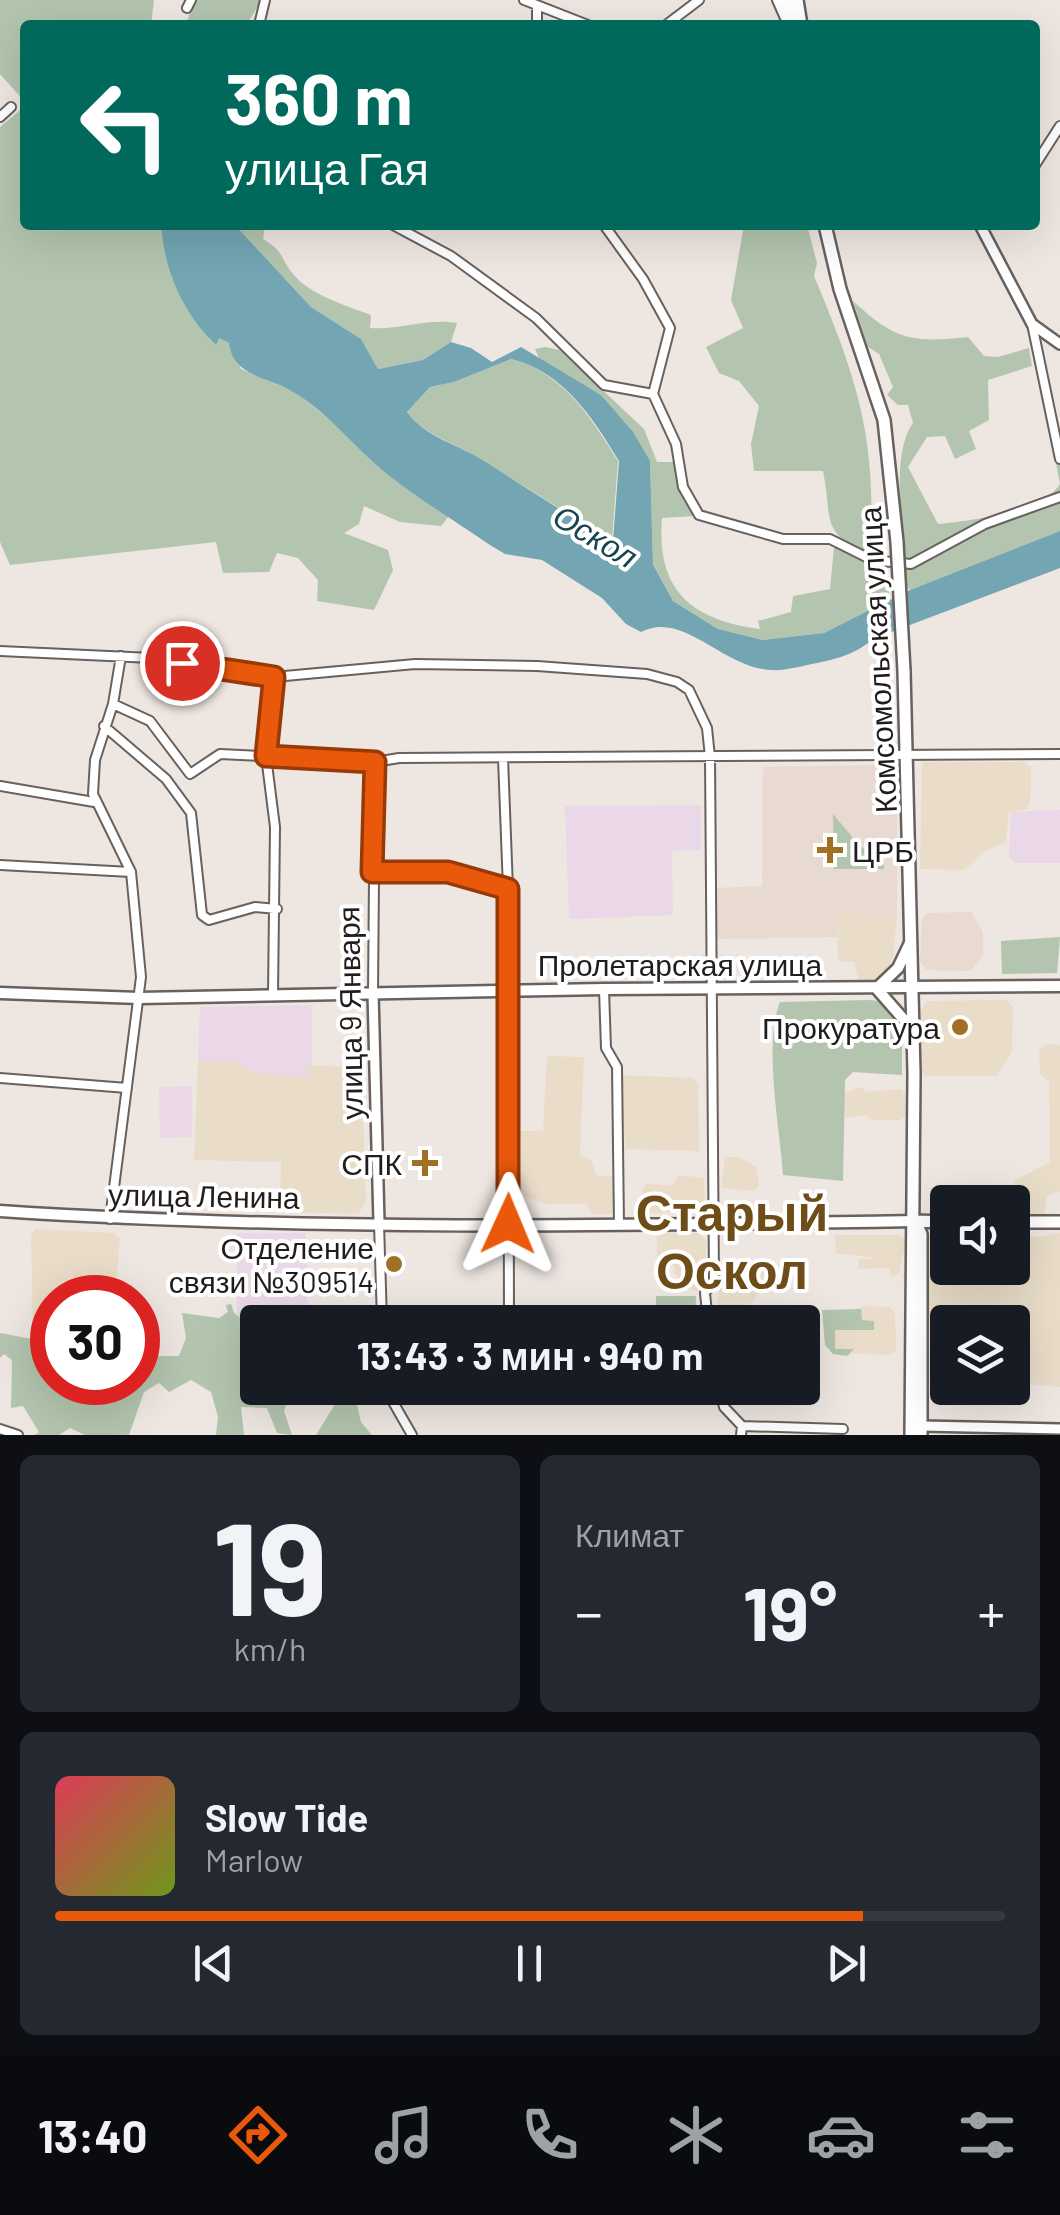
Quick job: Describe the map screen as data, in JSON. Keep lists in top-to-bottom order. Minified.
{"streets":{"main road":["Комсомольская улица","Пролетарская улица","улица Ленина"],"street":["улица 9 Января"]},"crossings":[["Комсомольская улица","Пролетарская улица"],["Комсомольская улица","улица Ленина"],["Пролетарская улица","улица 9 Января"],["улица 9 Января","улица Ленина"]],"districts":["Старый Оскол"],"water":["Оскол"],"places":{"health":["ЦРБ","СПК"],"other":["Прокуратура","Отделение связи №309514"]},"page":{"turn":["360 m","улица Гая"],"limit":"30","trip":"13:43 · 3 мин · 940 m","tile":[["19","km/h"],"Климат"],"heat":["−","19°","+"],"song":["Slow Tide","Marlow"],"tabs":"13:40"}}
